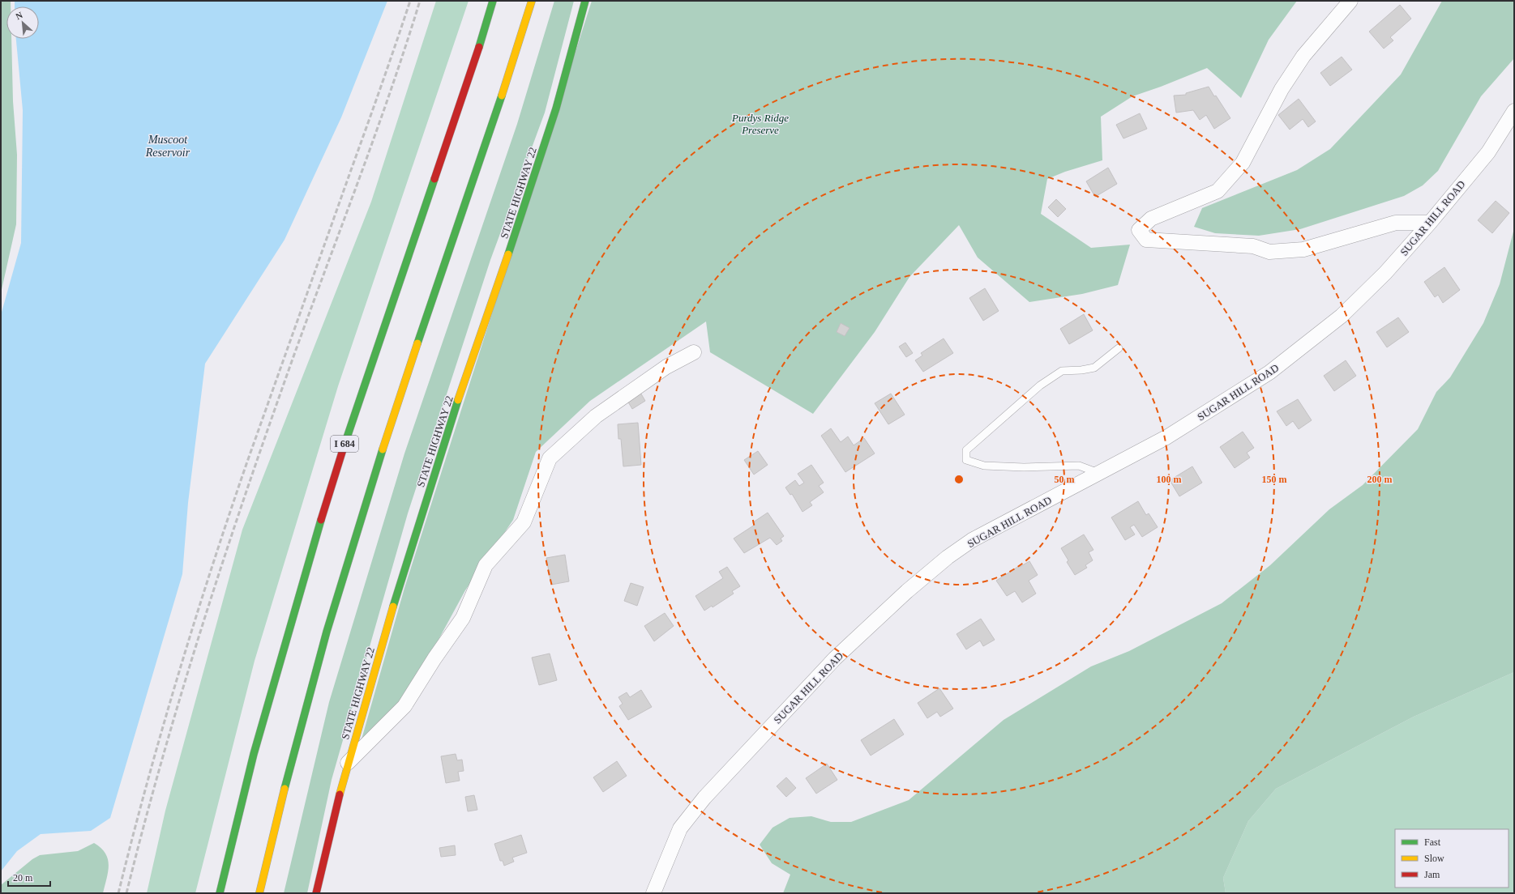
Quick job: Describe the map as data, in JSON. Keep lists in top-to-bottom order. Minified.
{"streets":{"main road":["STATE HIGHWAY 22","I 684"],"street":["SUGAR HILL ROAD"]},"water":["Muscoot Reservoir"],"parks":["Purdys Ridge Preserve"],"legend":["Fast","Slow","Jam"],"scale_bar":"20 m","north":"top left","rings":["50 m","100 m","150 m","200 m"]}
